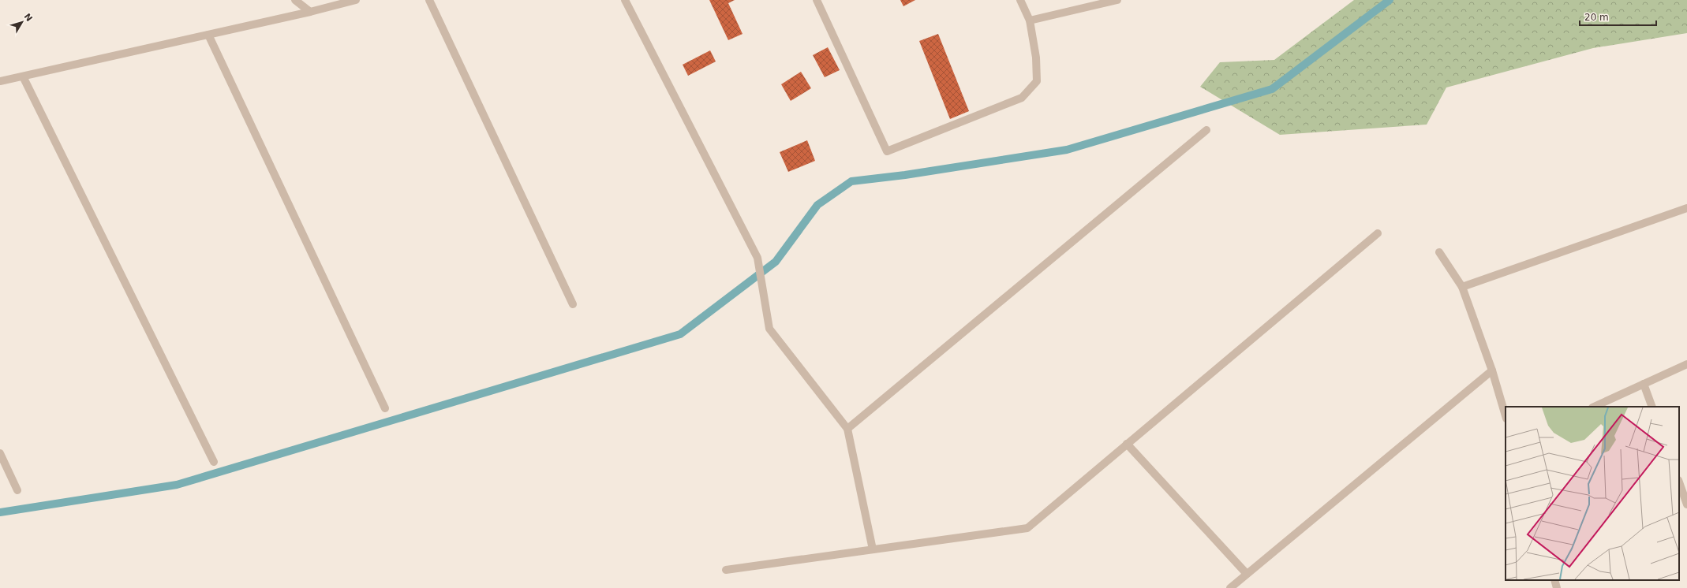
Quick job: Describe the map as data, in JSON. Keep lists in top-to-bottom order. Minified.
{"scale_bar":"20 m","north":"top right"}
